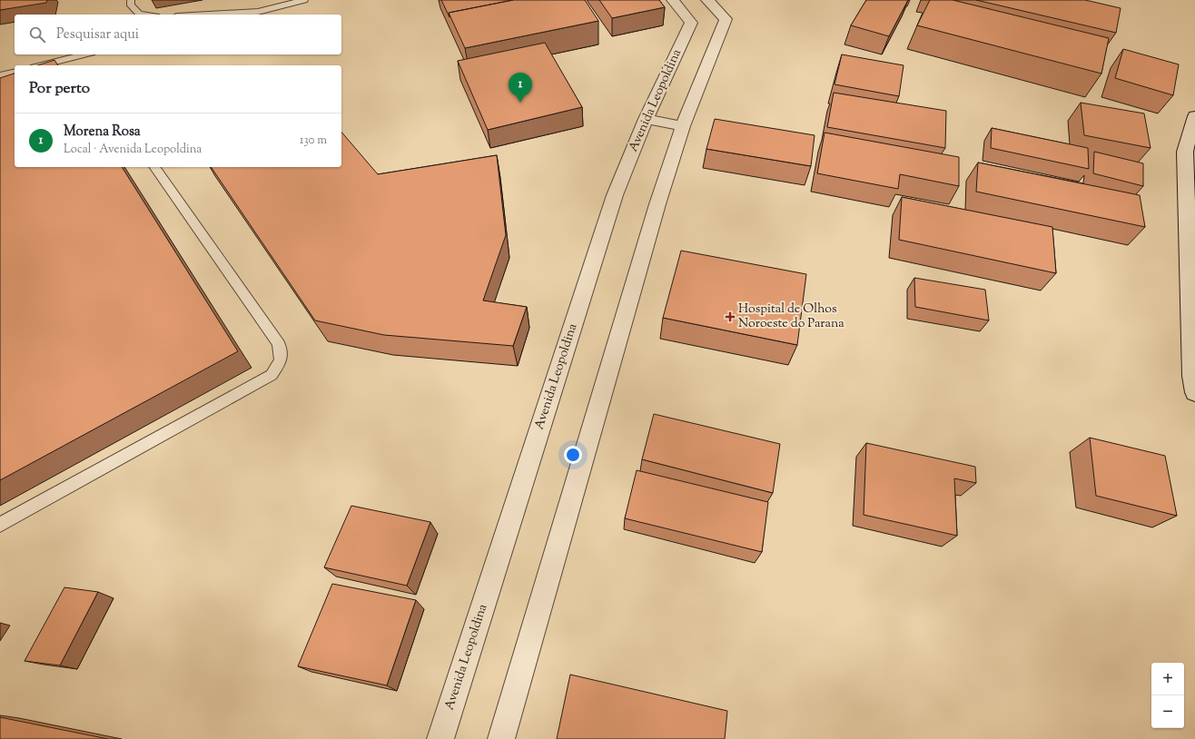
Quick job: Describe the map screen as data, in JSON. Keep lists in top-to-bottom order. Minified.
{"streets":{"street":["Avenida Leopoldina"]},"places":{"health":["Hospital de Olhos Noroeste do Parana"]},"page":{"search":"Pesquisar aqui","heading":"Por perto","pins":"1","list":[{"mark":"1","name":"Morena Rosa","note":"Local · Avenida Leopoldina","value":"130 m"}],"map_buttons":["+","−"]}}
